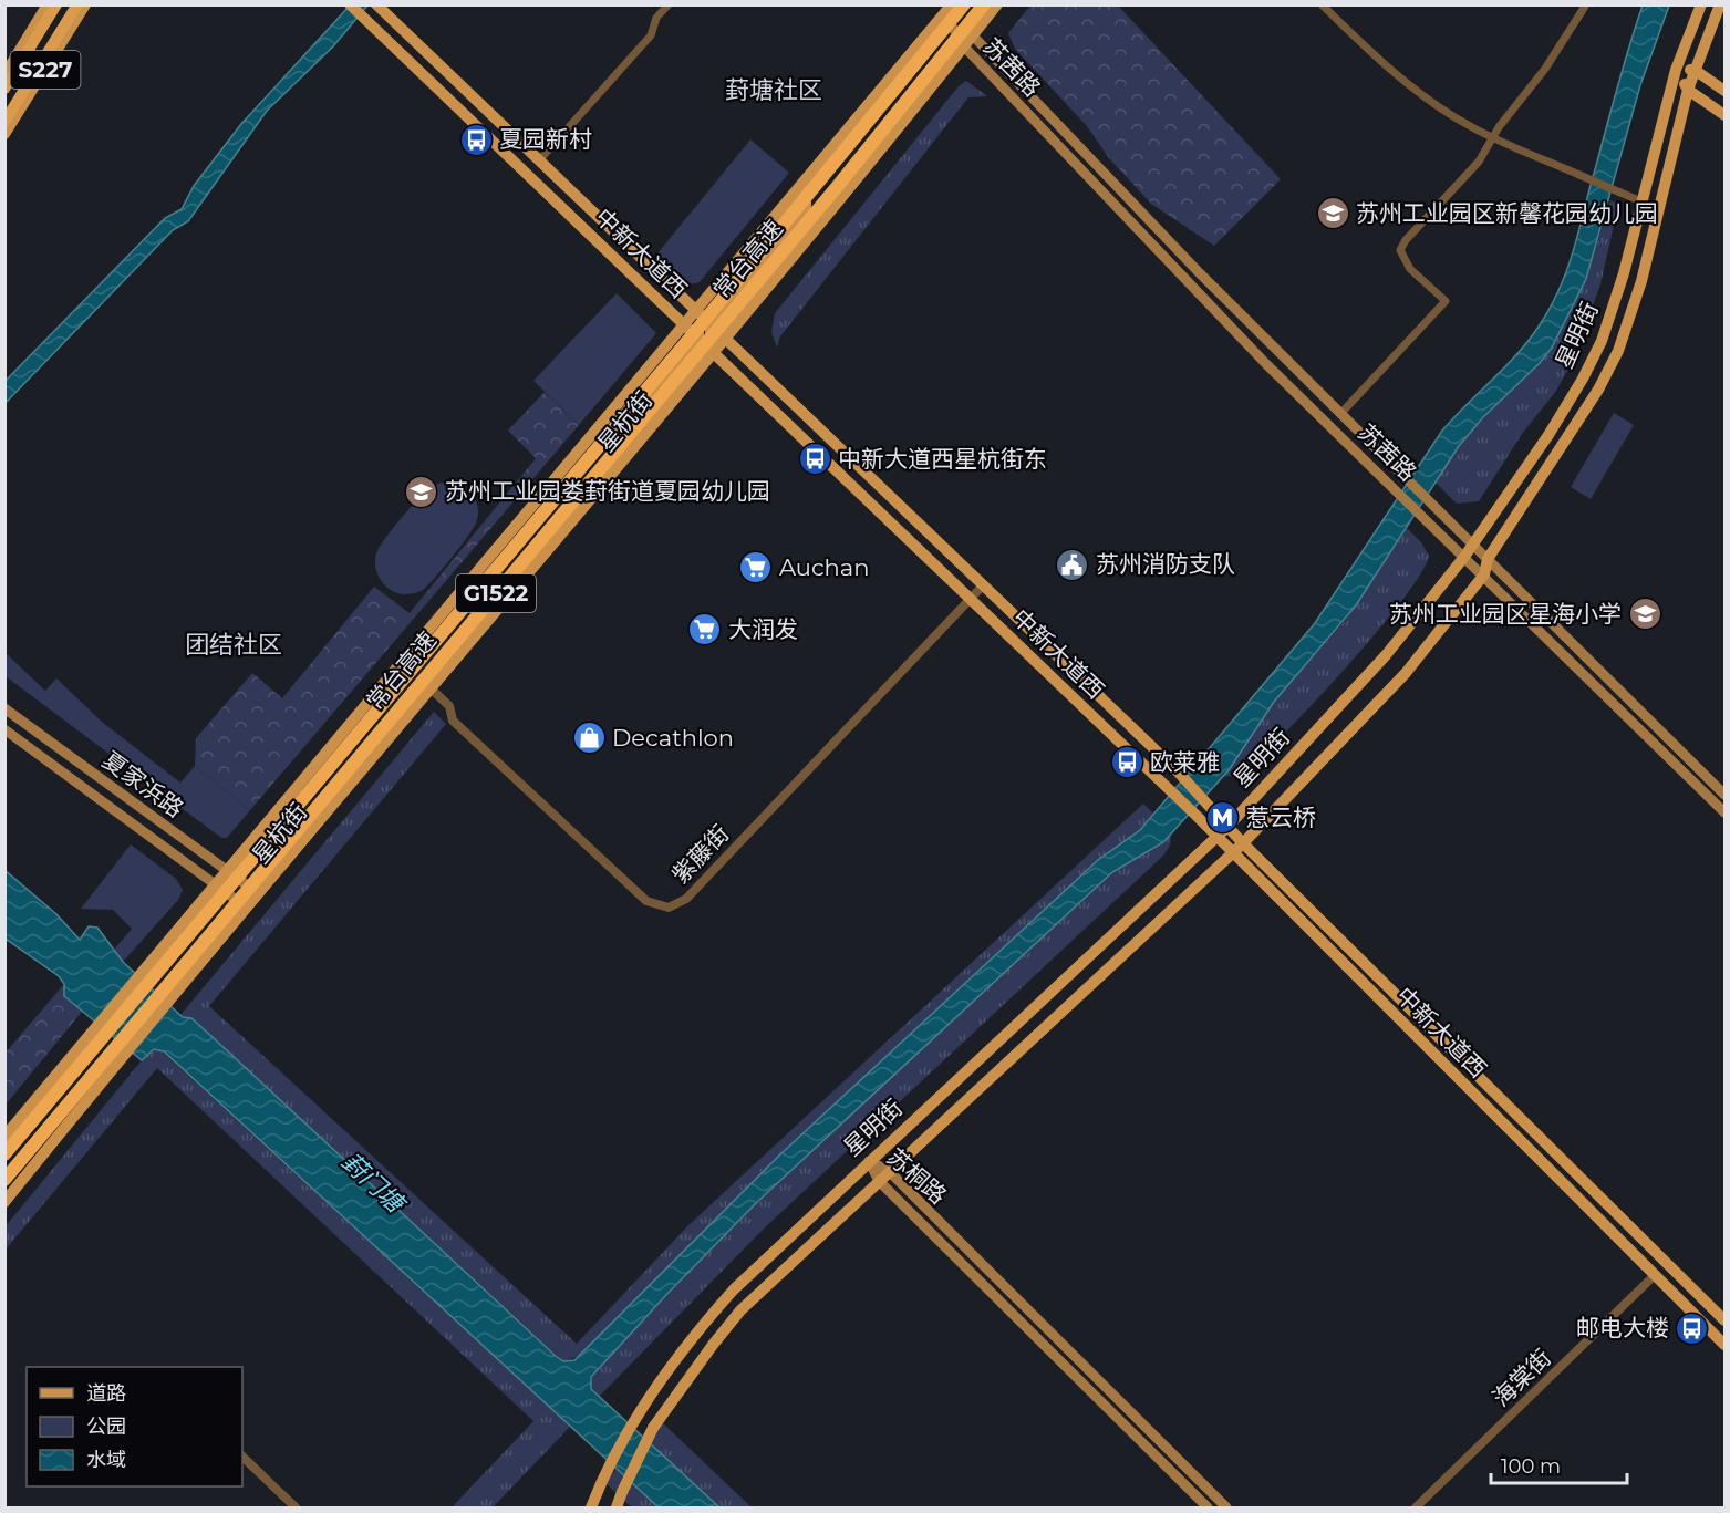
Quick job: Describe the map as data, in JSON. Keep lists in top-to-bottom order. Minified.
{"streets":{"highway":["常台高速","G1522"],"main road":["苏茜路","S227","中新大道西","星明街","星杭街","夏家浜路","苏桐路"],"street":["紫藤街","海棠街"]},"crossings":[["苏茜路","星明街"],["苏茜路","星杭街"],["中新大道西","星明街"],["中新大道西","星杭街"],["中新大道西","紫藤街"],["中新大道西","海棠街"],["星明街","苏桐路"],["星杭街","夏家浜路"],["星杭街","紫藤街"]],"districts":["葑塘社区","团结社区"],"water":["葑门塘"],"places":{"bus stop":["夏园新村","中新大道西星杭街东","欧莱雅","邮电大楼"],"school or university":["苏州工业园区新馨花园幼儿园","苏州工业园娄葑街道夏园幼儿园","苏州工业园区星海小学"],"public building":["苏州消防支队"],"supermarket":["Auchan","大润发"],"shop":["Decathlon"],"metro station":["惹云桥"]},"legend":["道路","公园","水域"],"scale_bar":"100 m"}
